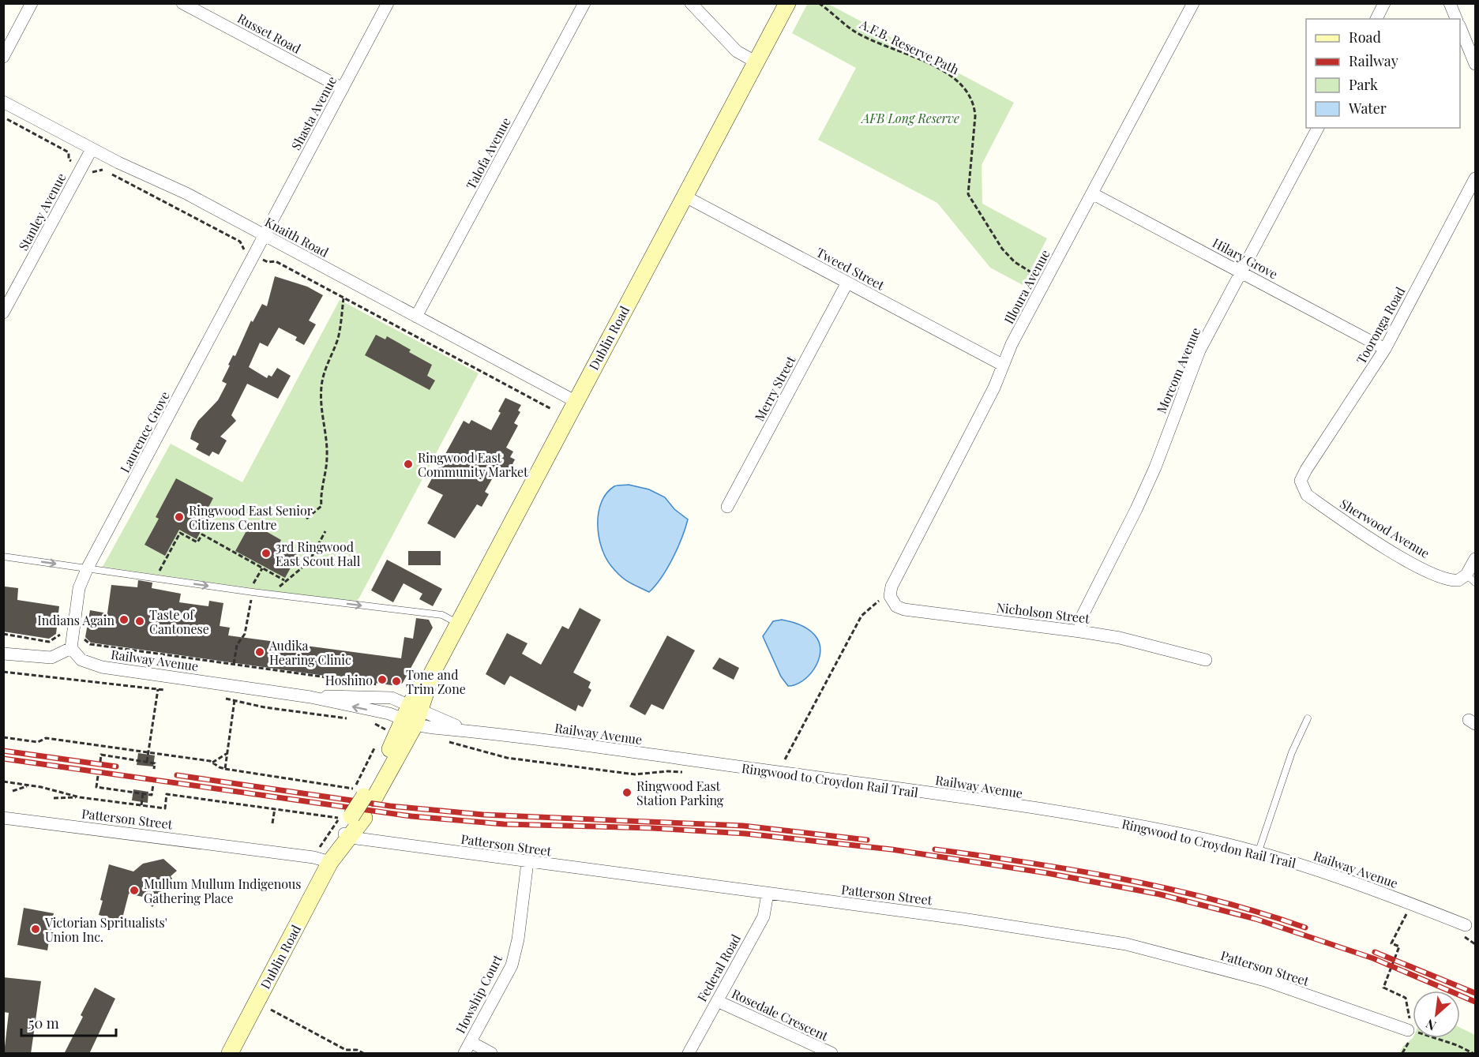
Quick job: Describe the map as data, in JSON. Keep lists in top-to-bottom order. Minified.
{"streets":{"main road":["Dublin Road"],"street":["Russet Road","Shasta Avenue","Talofa Avenue","Stanley Avenue","Knaith Road","Hilary Grove","Tweed Street","Illoura Avenue","Tooronga Road","Morcom Avenue","Merry Street","Laurence Grove","Sherwood Avenue","Nicholson Street","Railway Avenue","Patterson Street","Federal Road","Howship Court","Rosedale Crescent"],"path":["A.F.B. Reserve Path"]},"crossings":[["Russet Road","Shasta Avenue"],["A.F.B. Reserve Path","Illoura Avenue"],["Shasta Avenue","Knaith Road"],["Shasta Avenue","Laurence Grove"],["Talofa Avenue","Knaith Road"],["Stanley Avenue","Knaith Road"],["Knaith Road","Dublin Road"],["Knaith Road","Laurence Grove"],["Hilary Grove","Illoura Avenue"],["Hilary Grove","Tooronga Road"],["Hilary Grove","Morcom Avenue"],["Tweed Street","Illoura Avenue"],["Tweed Street","Dublin Road"],["Tweed Street","Merry Street"],["Illoura Avenue","Nicholson Street"],["Tooronga Road","Sherwood Avenue"],["Dublin Road","Railway Avenue"],["Dublin Road","Patterson Street"],["Morcom Avenue","Nicholson Street"],["Laurence Grove","Railway Avenue"],["Patterson Street","Federal Road"],["Patterson Street","Howship Court"],["Federal Road","Rosedale Crescent"]],"parks":["AFB Long Reserve"],"places":["Ringwood East Community Market","Ringwood East Senior Citizens Centre","3rd Ringwood East Scout Hall","Indians Again","Taste of Cantonese","Audika Hearing Clinic","Hoshino","Tone and Trim Zone","Ringwood East Station Parking","Mullum Mullum Indigenous Gathering Place","Victorian Spritualists' Union Inc."],"legend":["Road","Railway","Park","Water"],"scale_bar":"50 m","north":"bottom left"}
